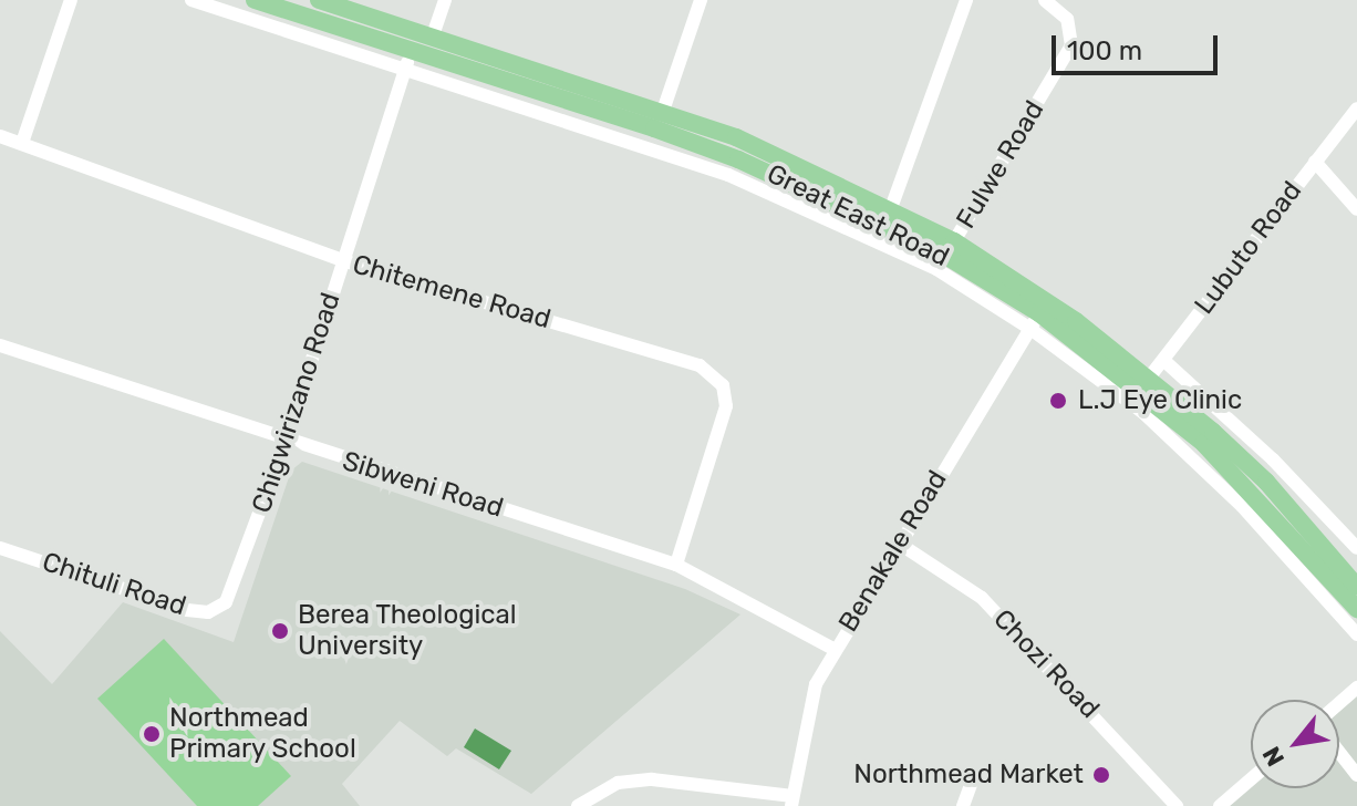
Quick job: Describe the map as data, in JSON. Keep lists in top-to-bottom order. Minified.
{"streets":{"main road":["Great East Road"],"street":["Fulwe Road","Lubuto Road","Chitemene Road","Chigwirizano Road","Sibweni Road","Benakale Road","Chituli Road","Chozi Road"]},"crossings":[["Fulwe Road","Great East Road"],["Great East Road","Lubuto Road"],["Great East Road","Chigwirizano Road"],["Great East Road","Benakale Road"],["Chitemene Road","Chigwirizano Road"],["Chitemene Road","Sibweni Road"],["Chigwirizano Road","Sibweni Road"],["Chigwirizano Road","Chituli Road"],["Sibweni Road","Benakale Road"],["Benakale Road","Chozi Road"]],"places":["L.J Eye Clinic","Berea Theological University","Northmead Primary School","Northmead Market"],"scale_bar":"100 m","north":"bottom left"}
